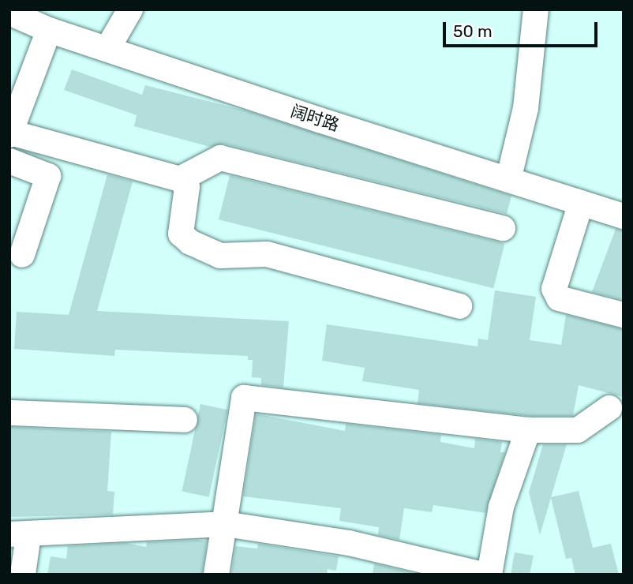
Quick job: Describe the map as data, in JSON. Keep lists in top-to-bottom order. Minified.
{"streets":{"street":["阔时路"]},"scale_bar":"50 m"}
